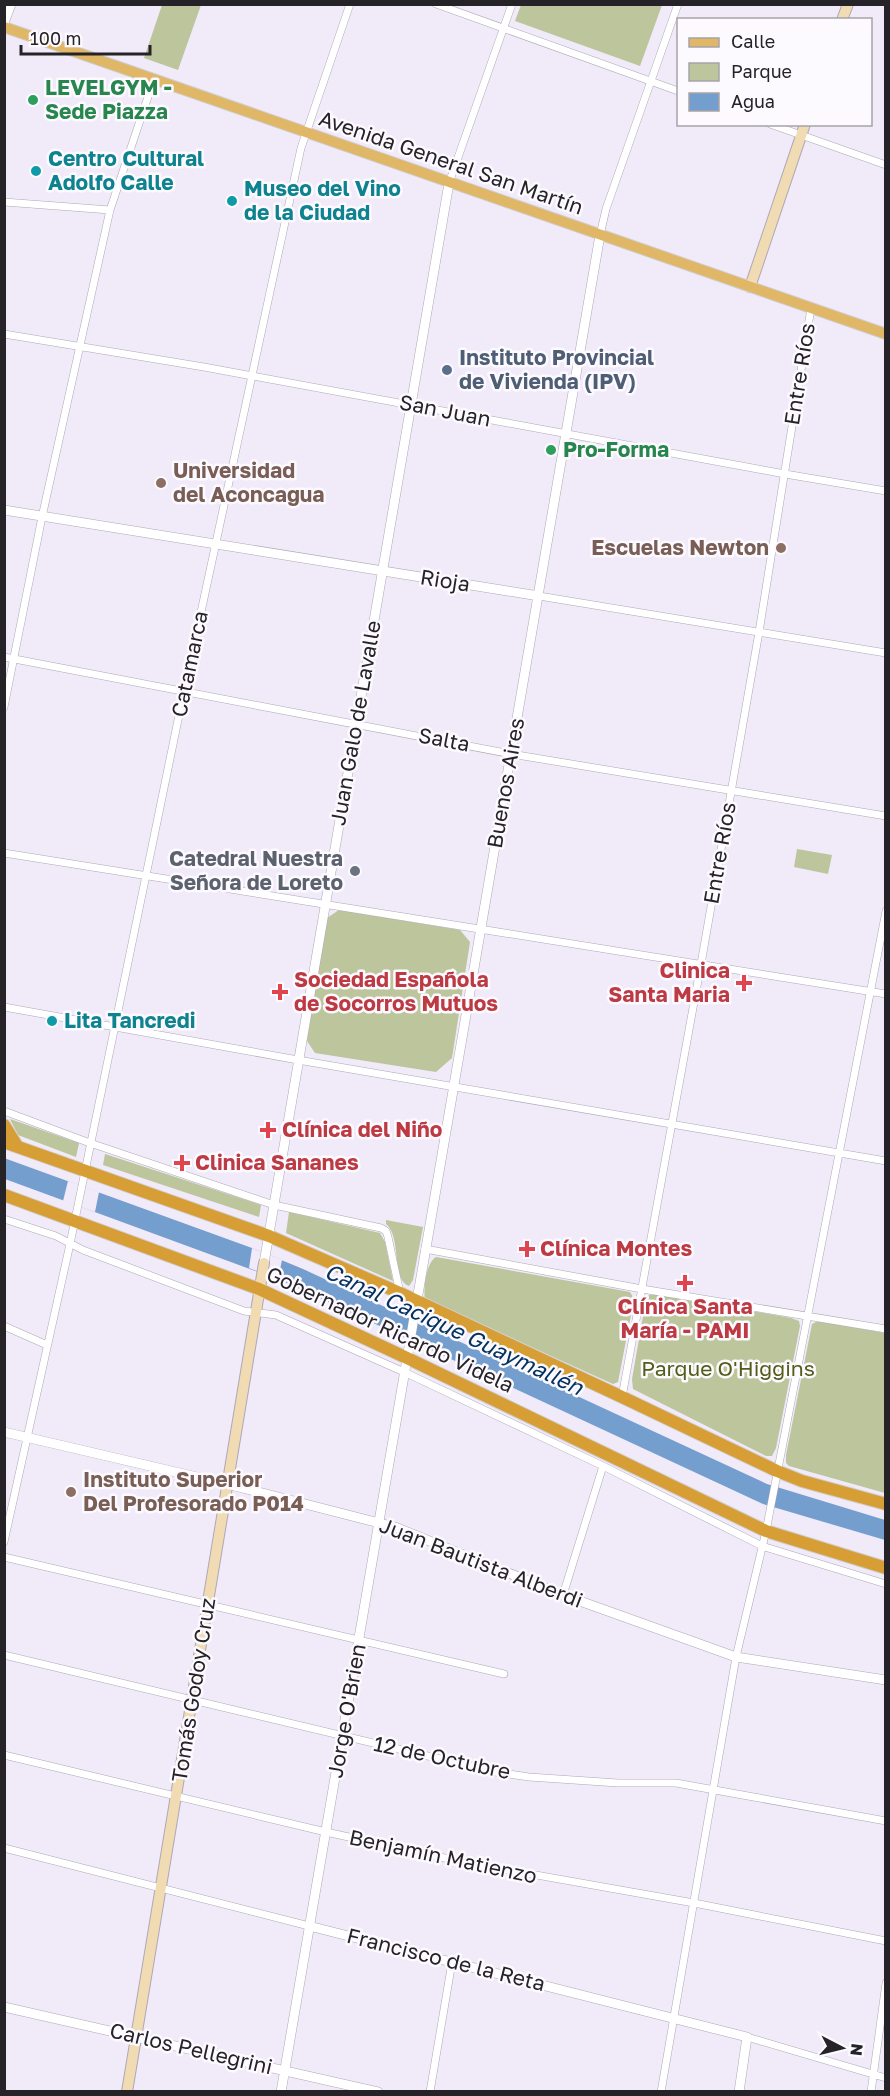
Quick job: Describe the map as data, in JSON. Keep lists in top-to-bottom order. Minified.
{"streets":{"highway":["Gobernador Ricardo Videla"],"main road":["Avenida General San Martín","Tomás Godoy Cruz"],"street":["Entre Ríos","San Juan","Rioja","Catamarca","Juan Galo de Lavalle","Salta","Buenos Aires","Juan Bautista Alberdi","Jorge O'Brien","12 de Octubre","Benjamín Matienzo","Francisco de la Reta","Carlos Pellegrini"]},"crossings":[["Avenida General San Martín","Entre Ríos"],["Avenida General San Martín","Catamarca"],["Avenida General San Martín","Juan Galo de Lavalle"],["Avenida General San Martín","Buenos Aires"],["Entre Ríos","San Juan"],["Entre Ríos","Rioja"],["Entre Ríos","Salta"],["Entre Ríos","Gobernador Ricardo Videla"],["San Juan","Catamarca"],["San Juan","Juan Galo de Lavalle"],["San Juan","Buenos Aires"],["Rioja","Catamarca"],["Rioja","Juan Galo de Lavalle"],["Rioja","Buenos Aires"],["Catamarca","Salta"],["Catamarca","Gobernador Ricardo Videla"],["Catamarca","Juan Bautista Alberdi"],["Juan Galo de Lavalle","Salta"],["Juan Galo de Lavalle","Gobernador Ricardo Videla"],["Juan Galo de Lavalle","Tomás Godoy Cruz"],["Salta","Buenos Aires"],["Buenos Aires","Gobernador Ricardo Videla"],["Buenos Aires","Jorge O'Brien"],["Gobernador Ricardo Videla","Tomás Godoy Cruz"],["Gobernador Ricardo Videla","Jorge O'Brien"],["Juan Bautista Alberdi","Tomás Godoy Cruz"],["Juan Bautista Alberdi","Jorge O'Brien"],["Tomás Godoy Cruz","12 de Octubre"],["Tomás Godoy Cruz","Benjamín Matienzo"],["Tomás Godoy Cruz","Francisco de la Reta"],["Tomás Godoy Cruz","Carlos Pellegrini"],["Jorge O'Brien","12 de Octubre"],["Jorge O'Brien","Benjamín Matienzo"],["Jorge O'Brien","Francisco de la Reta"],["Jorge O'Brien","Carlos Pellegrini"]],"water":["Canal Cacique Guaymallén"],"parks":["Parque O'Higgins"],"places":{"other":["LEVELGYM - Sede Piazza","Centro Cultural Adolfo Calle","Museo del Vino de la Ciudad","Instituto Provincial de Vivienda (IPV)","Pro-Forma","Universidad del Aconcagua","Escuelas Newton","Catedral Nuestra Señora de Loreto","Lita Tancredi","Instituto Superior Del Profesorado P014"],"health":["Clinica Santa Maria","Sociedad Española de Socorros Mutuos","Clínica del Niño","Clinica Sananes","Clínica Montes","Clínica Santa María - PAMI"]},"legend":["Calle","Parque","Agua"],"scale_bar":"100 m","north":"right"}
